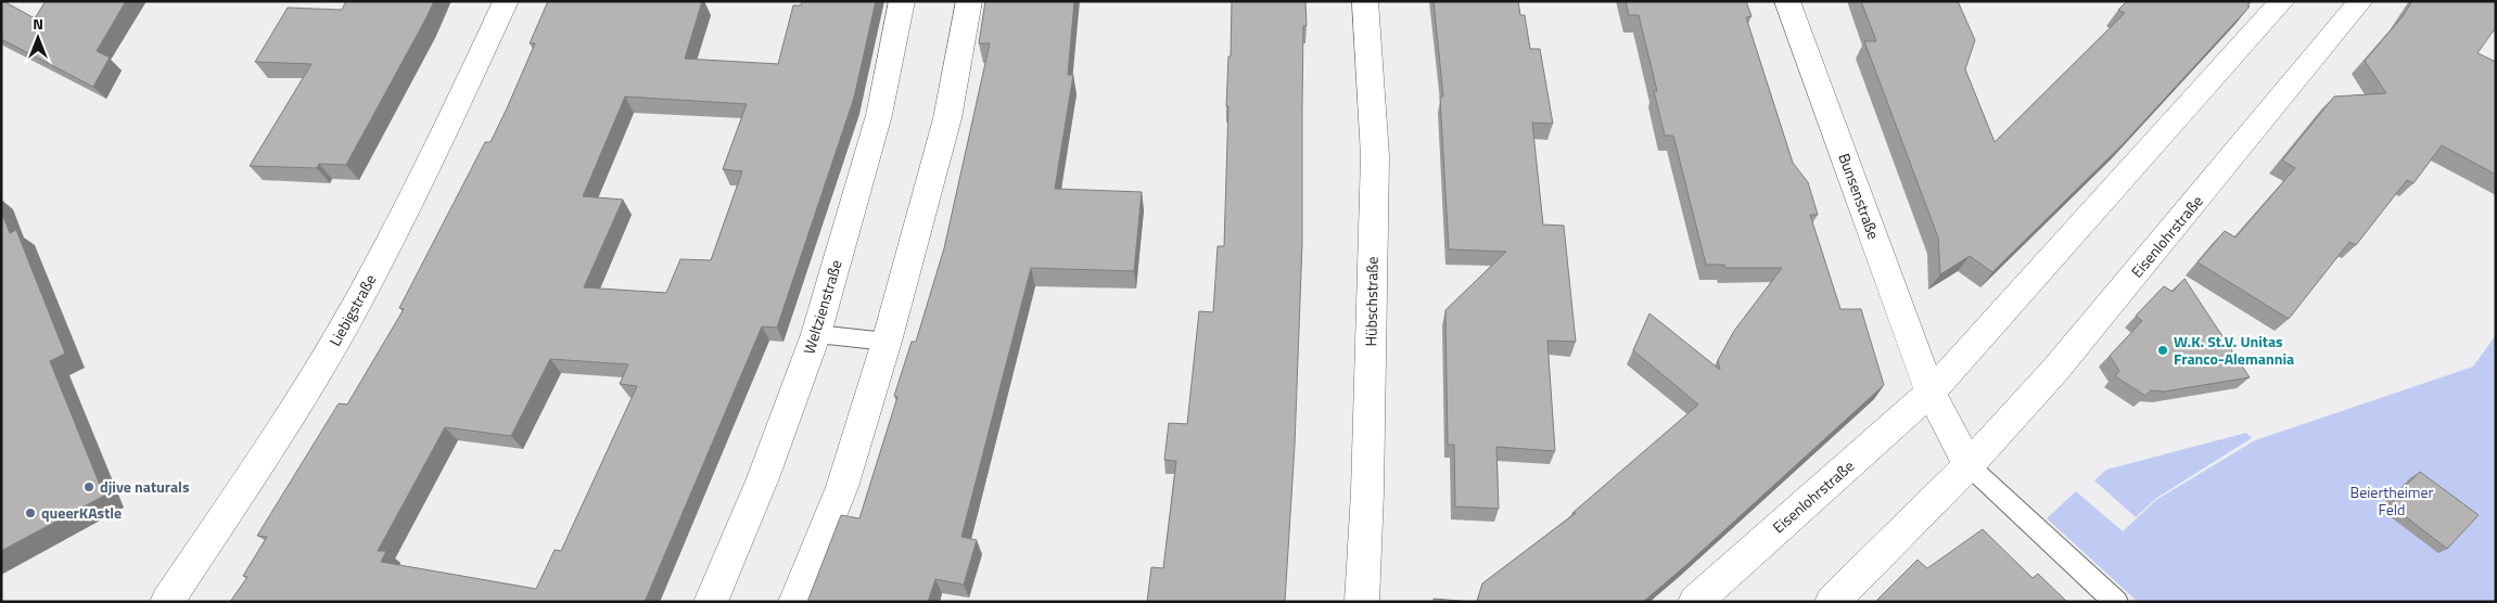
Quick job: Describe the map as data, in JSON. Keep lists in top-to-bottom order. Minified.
{"streets":{"street":["Bunsenstraße","Eisenlohrstraße","Hübschstraße","Weltzienstraße","Liebigstraße"]},"crossings":[["Bunsenstraße","Eisenlohrstraße"]],"parks":["Beiertheimer Feld"],"places":["W.K. St.V. Unitas Franco-Alemannia","djive naturals","queerKAstle"],"north":"top"}
